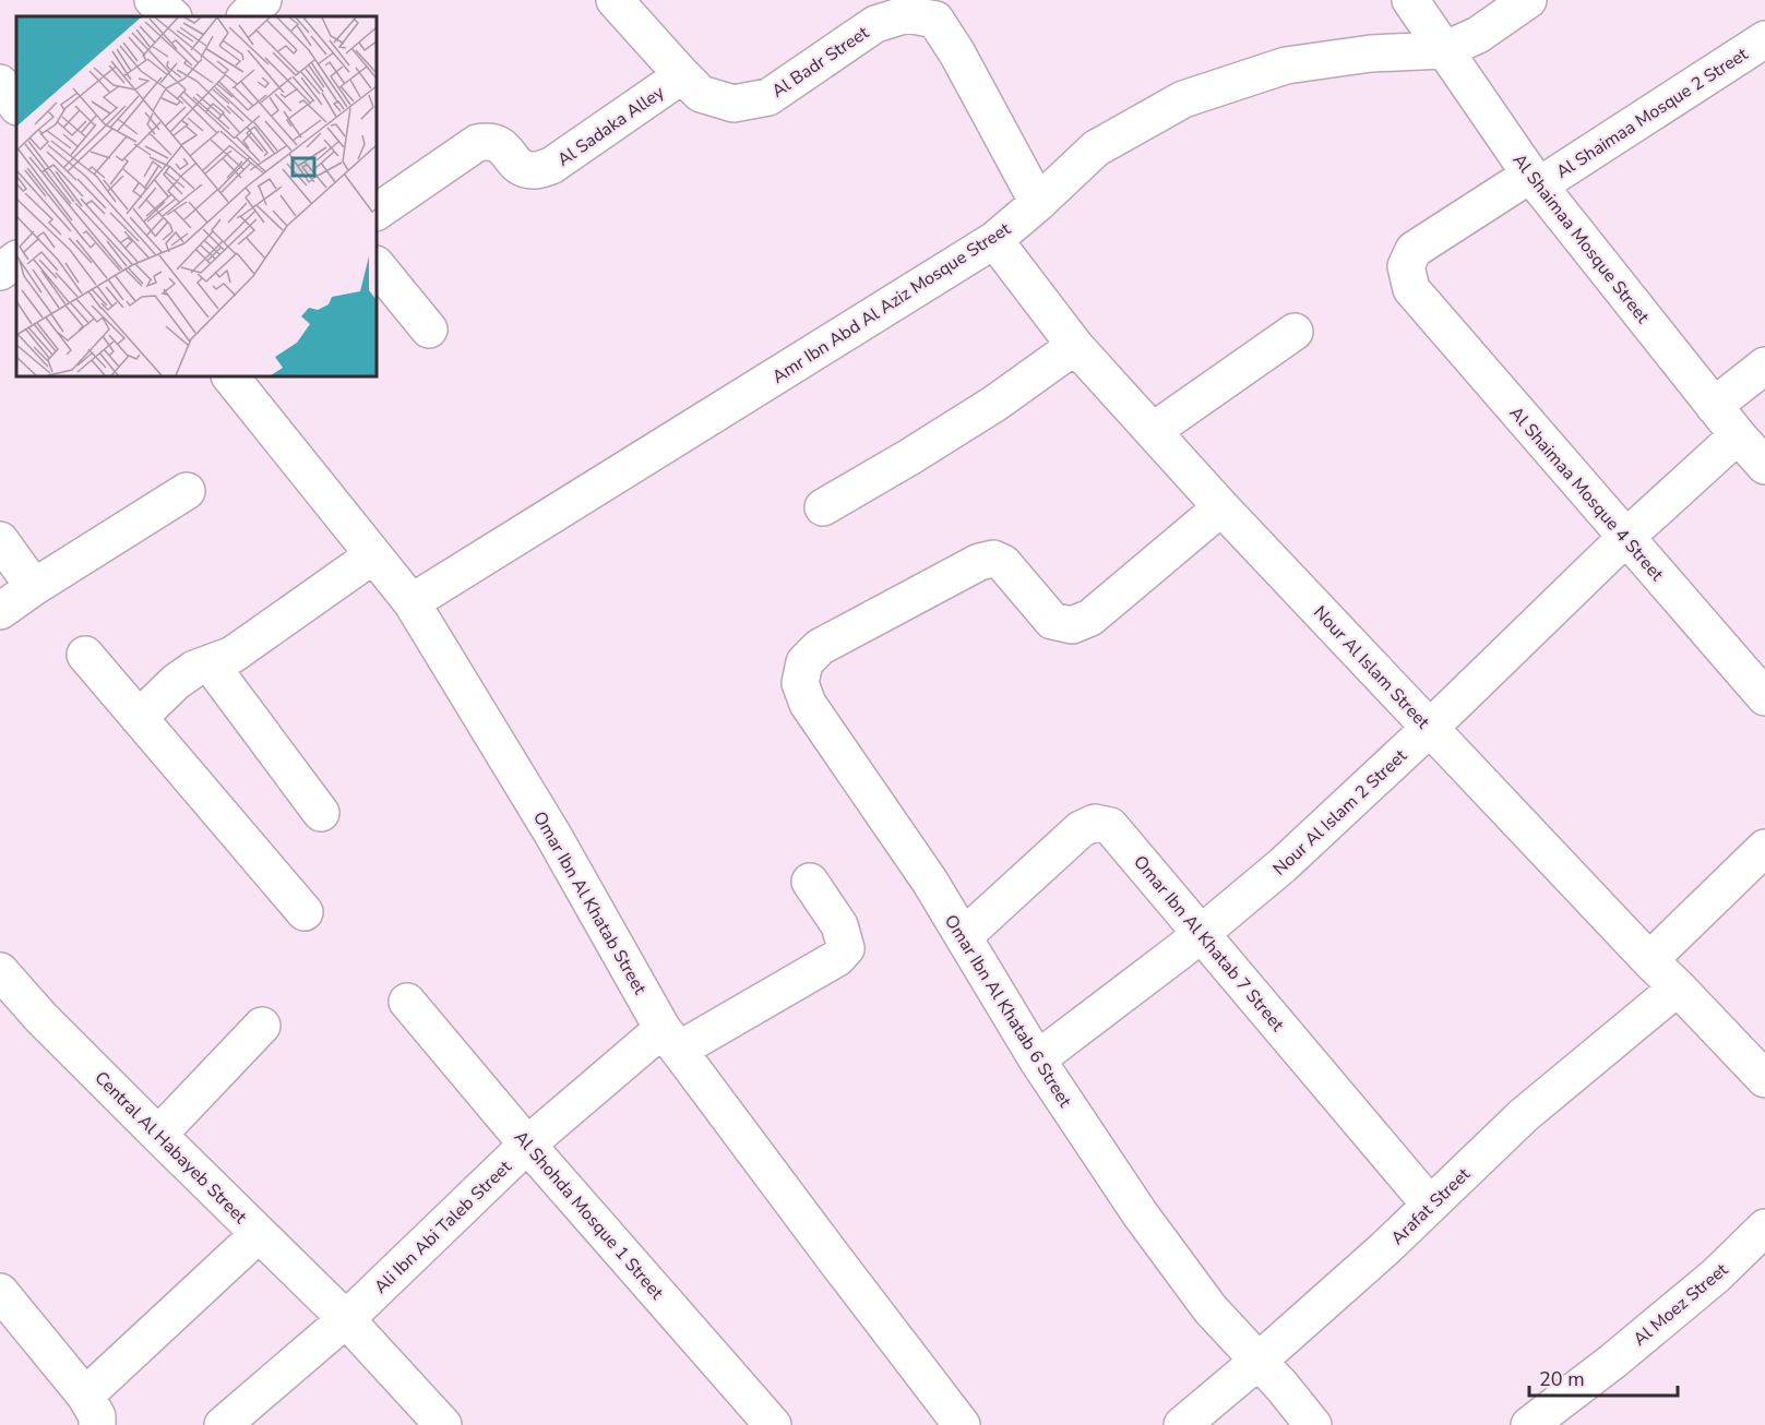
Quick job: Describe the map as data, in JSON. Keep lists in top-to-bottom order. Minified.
{"streets":{"street":["Al Badr Street","Al Shaimaa Mosque 2 Street","Al Sadaka Alley","Al Shaimaa Mosque Street","Amr Ibn Abd Al Aziz Mosque Street","Al Shaimaa Mosque 4 Street","Nour Al Islam Street","Nour Al Islam 2 Street","Omar Ibn Al Khatab Street","Omar Ibn Al Khatab 7 Street","Omar Ibn Al Khatab 6 Street","Central Al Habayeb Street","Arafat Street","Al Shohda Mosque 1 Street","Ali Ibn Abi Taleb Street","Al Moez Street"]},"crossings":[["Al Badr Street","Al Sadaka Alley"],["Al Badr Street","Amr Ibn Abd Al Aziz Mosque Street"],["Al Shaimaa Mosque 2 Street","Al Shaimaa Mosque Street"],["Al Shaimaa Mosque 2 Street","Al Shaimaa Mosque 4 Street"],["Al Shaimaa Mosque Street","Amr Ibn Abd Al Aziz Mosque Street"],["Al Shaimaa Mosque Street","Nour Al Islam 2 Street"],["Amr Ibn Abd Al Aziz Mosque Street","Nour Al Islam Street"],["Amr Ibn Abd Al Aziz Mosque Street","Omar Ibn Al Khatab Street"],["Al Shaimaa Mosque 4 Street","Nour Al Islam 2 Street"],["Nour Al Islam Street","Nour Al Islam 2 Street"],["Nour Al Islam Street","Omar Ibn Al Khatab 6 Street"],["Nour Al Islam Street","Arafat Street"],["Nour Al Islam 2 Street","Omar Ibn Al Khatab 7 Street"],["Nour Al Islam 2 Street","Omar Ibn Al Khatab 6 Street"],["Omar Ibn Al Khatab Street","Ali Ibn Abi Taleb Street"],["Omar Ibn Al Khatab 7 Street","Omar Ibn Al Khatab 6 Street"],["Omar Ibn Al Khatab 7 Street","Arafat Street"],["Omar Ibn Al Khatab 6 Street","Arafat Street"],["Central Al Habayeb Street","Ali Ibn Abi Taleb Street"],["Al Shohda Mosque 1 Street","Ali Ibn Abi Taleb Street"]],"scale_bar":"20 m"}
